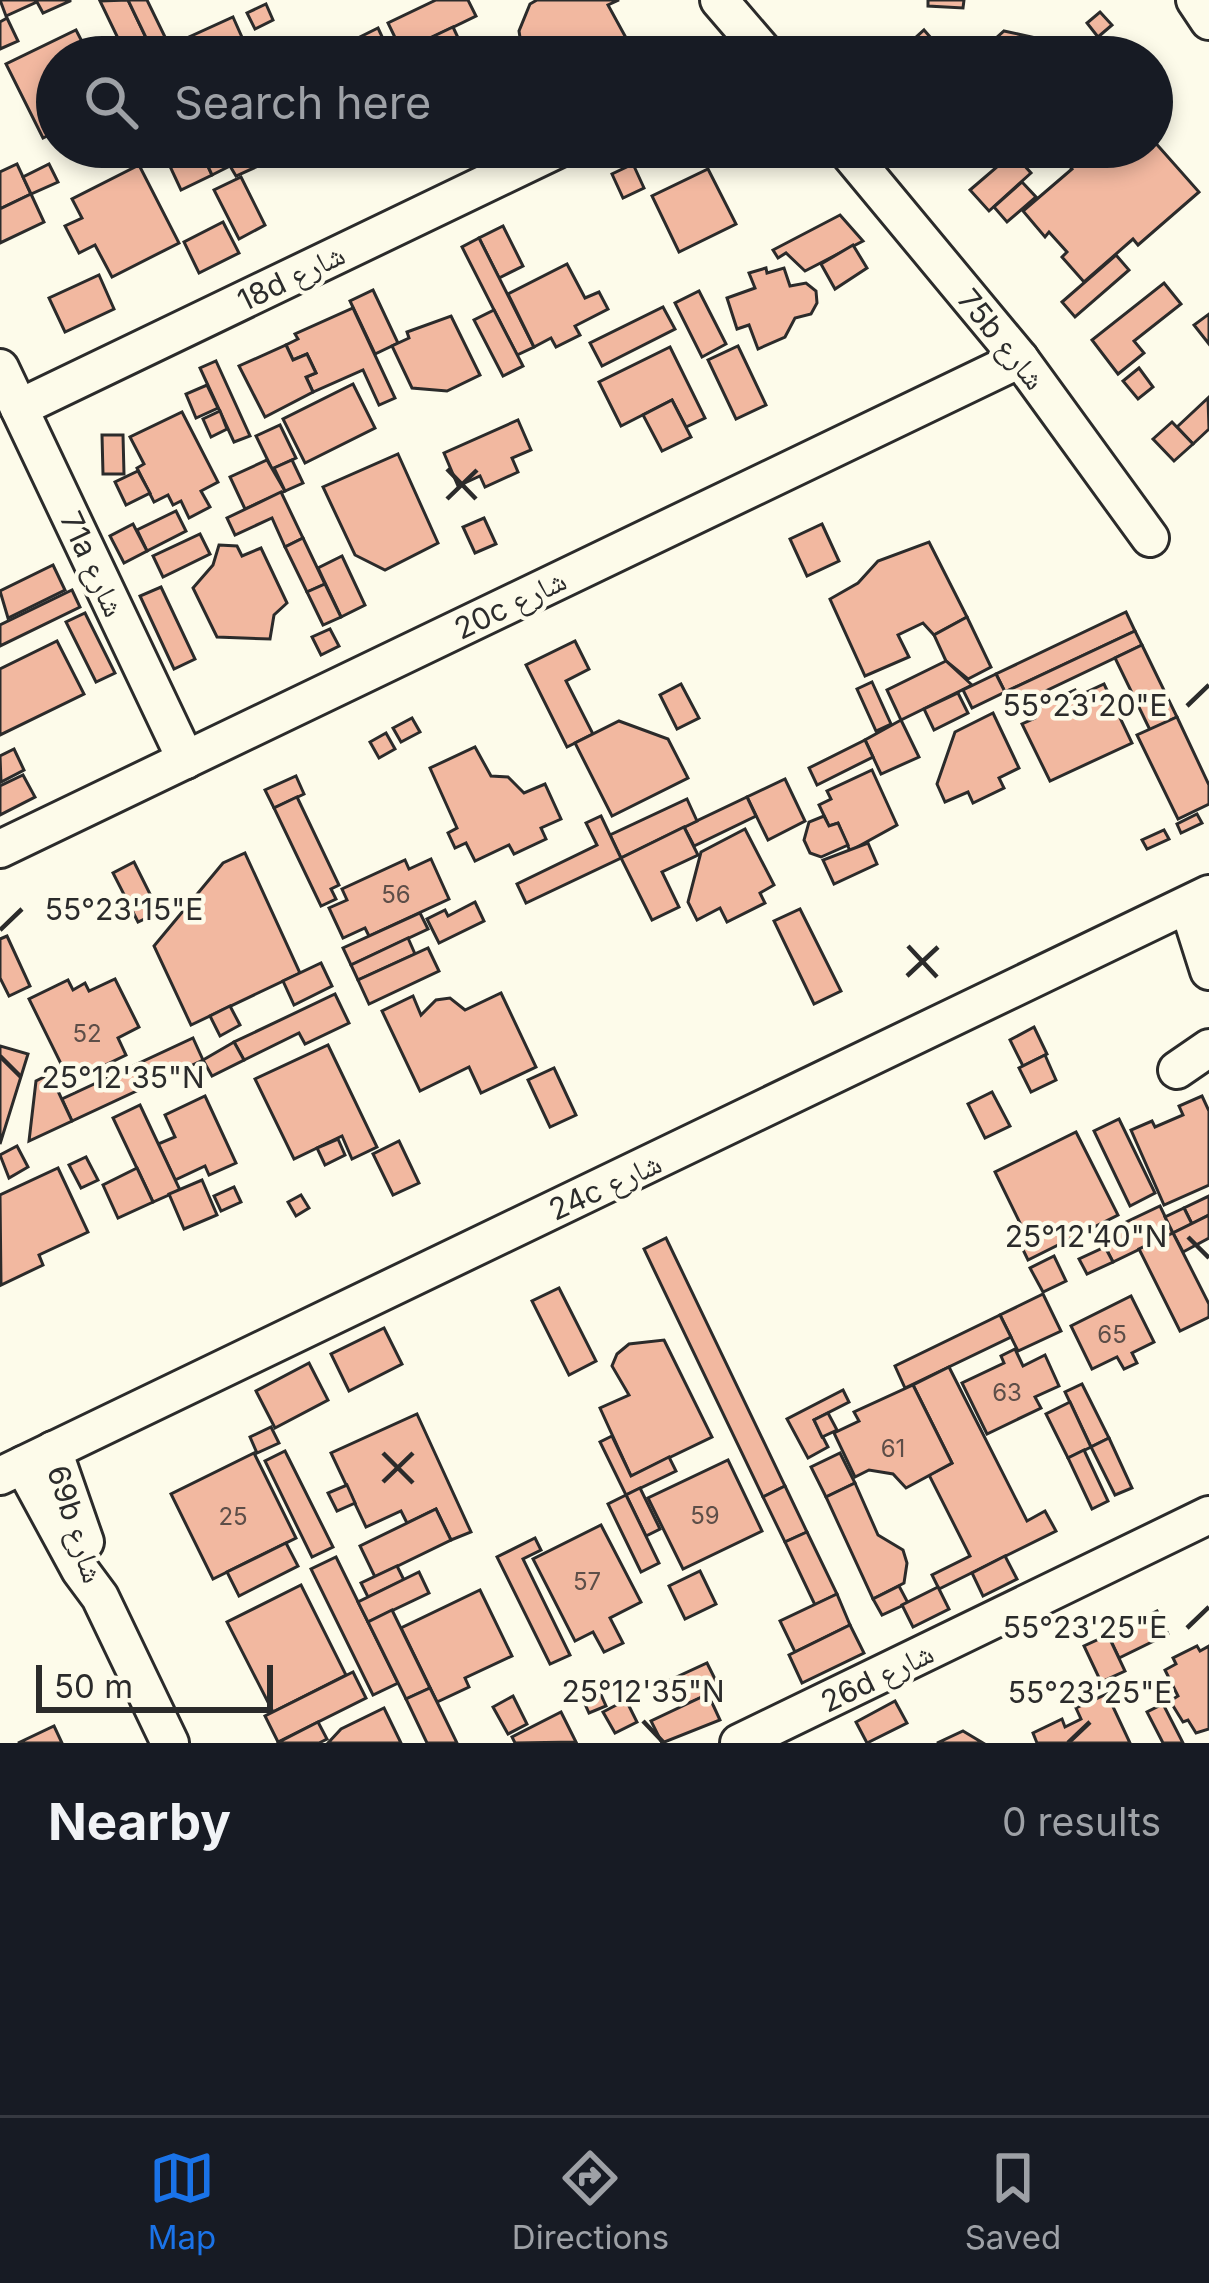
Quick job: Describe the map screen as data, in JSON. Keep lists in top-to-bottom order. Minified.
{"streets":{"street":["18d شارع","75b شارع","71a شارع","20c شارع","24c شارع","69b شارع","26d شارع"]},"crossings":[["18d شارع","71a شارع"],["75b شارع","20c شارع"],["71a شارع","20c شارع"],["24c شارع","69b شارع"]],"house_numbers":["56","52","65","63","61","59","25","57"],"scale_bar":"50 m","page":{"search":"Search here","scale":"50 m","heading":["Nearby","0 results"],"nav":["Map","Directions","Saved"]},"coordinates":["55°23'20\"E","55°23'15\"E","25°12'35\"N","25°12'40\"N","55°23'25\"E"]}
